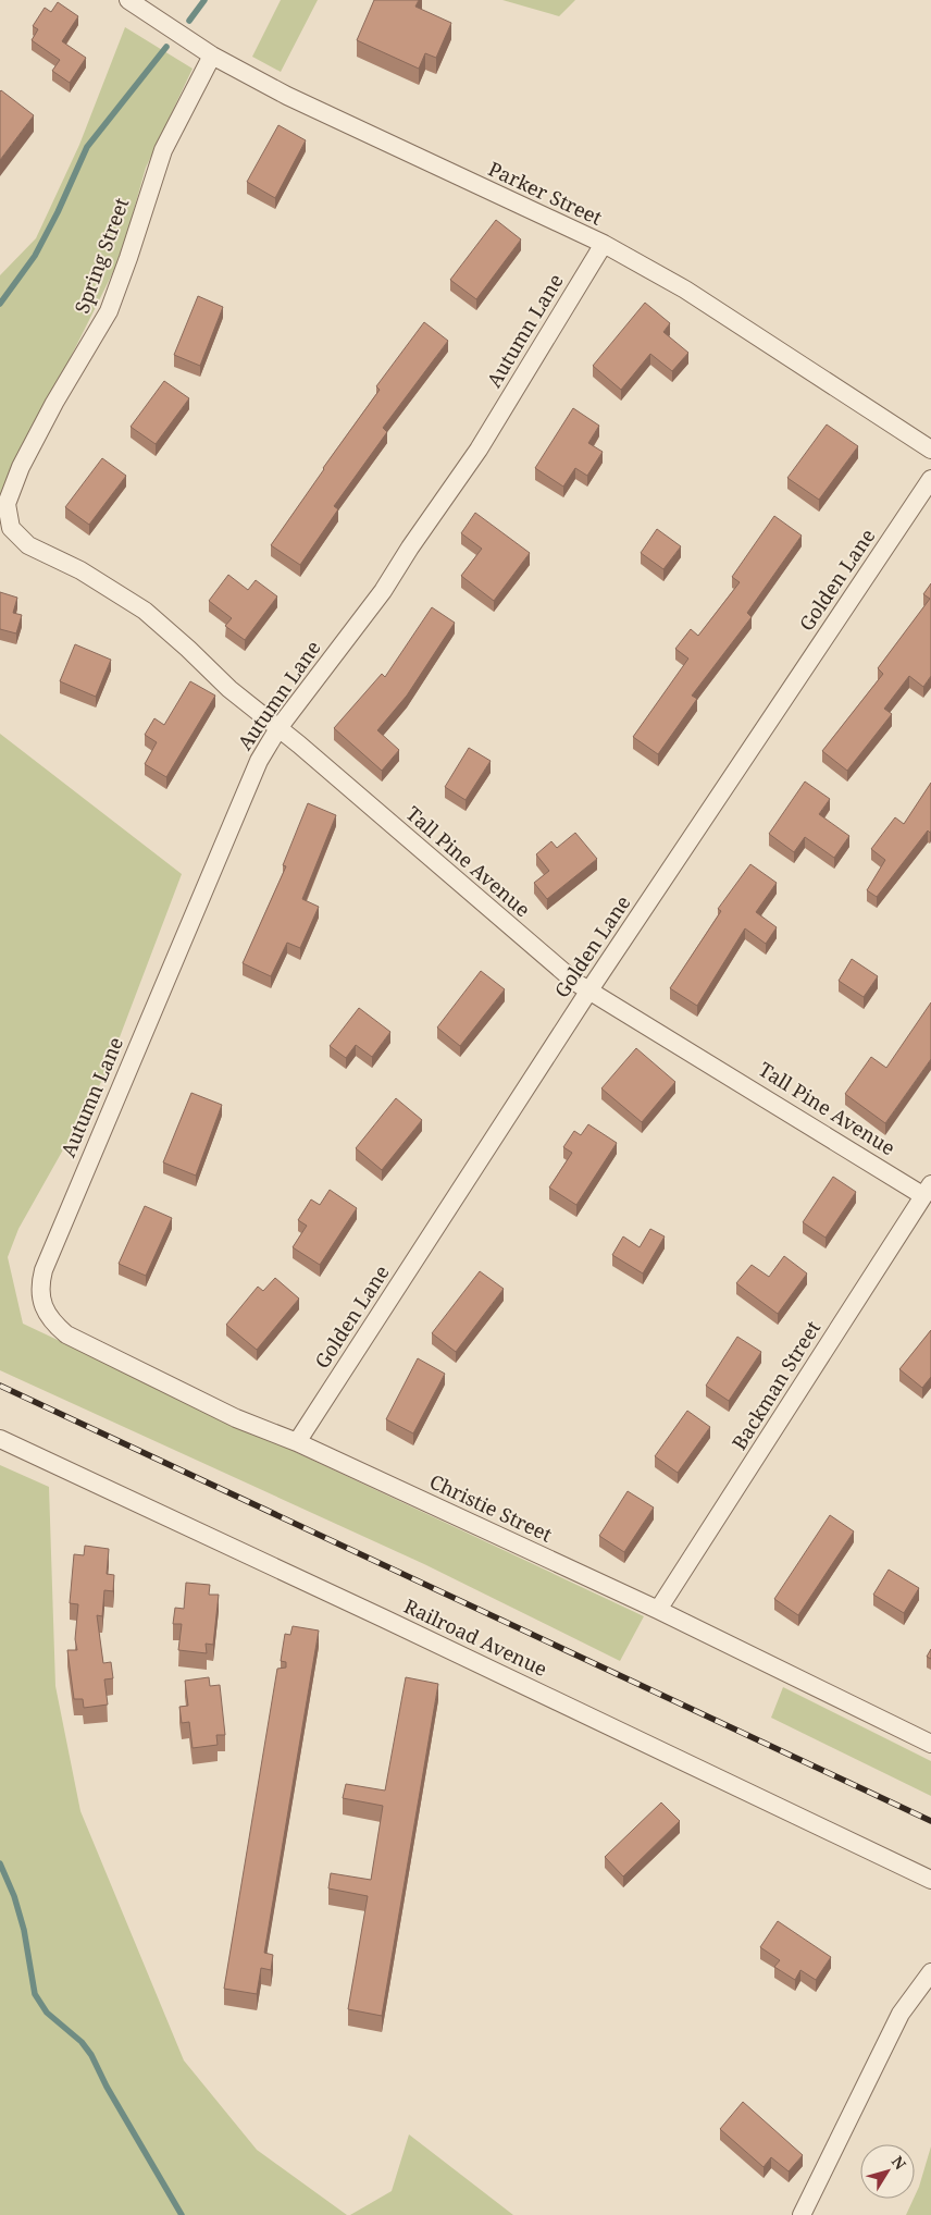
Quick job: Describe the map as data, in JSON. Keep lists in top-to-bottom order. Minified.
{"streets":{"street":["Parker Street","Spring Street","Autumn Lane","Golden Lane","Tall Pine Avenue","Backman Street","Christie Street","Railroad Avenue"]},"crossings":[["Parker Street","Spring Street"],["Parker Street","Autumn Lane"],["Spring Street","Tall Pine Avenue"],["Autumn Lane","Tall Pine Avenue"],["Autumn Lane","Christie Street"],["Golden Lane","Tall Pine Avenue"],["Golden Lane","Christie Street"],["Tall Pine Avenue","Backman Street"],["Backman Street","Christie Street"]],"north":"top right"}
